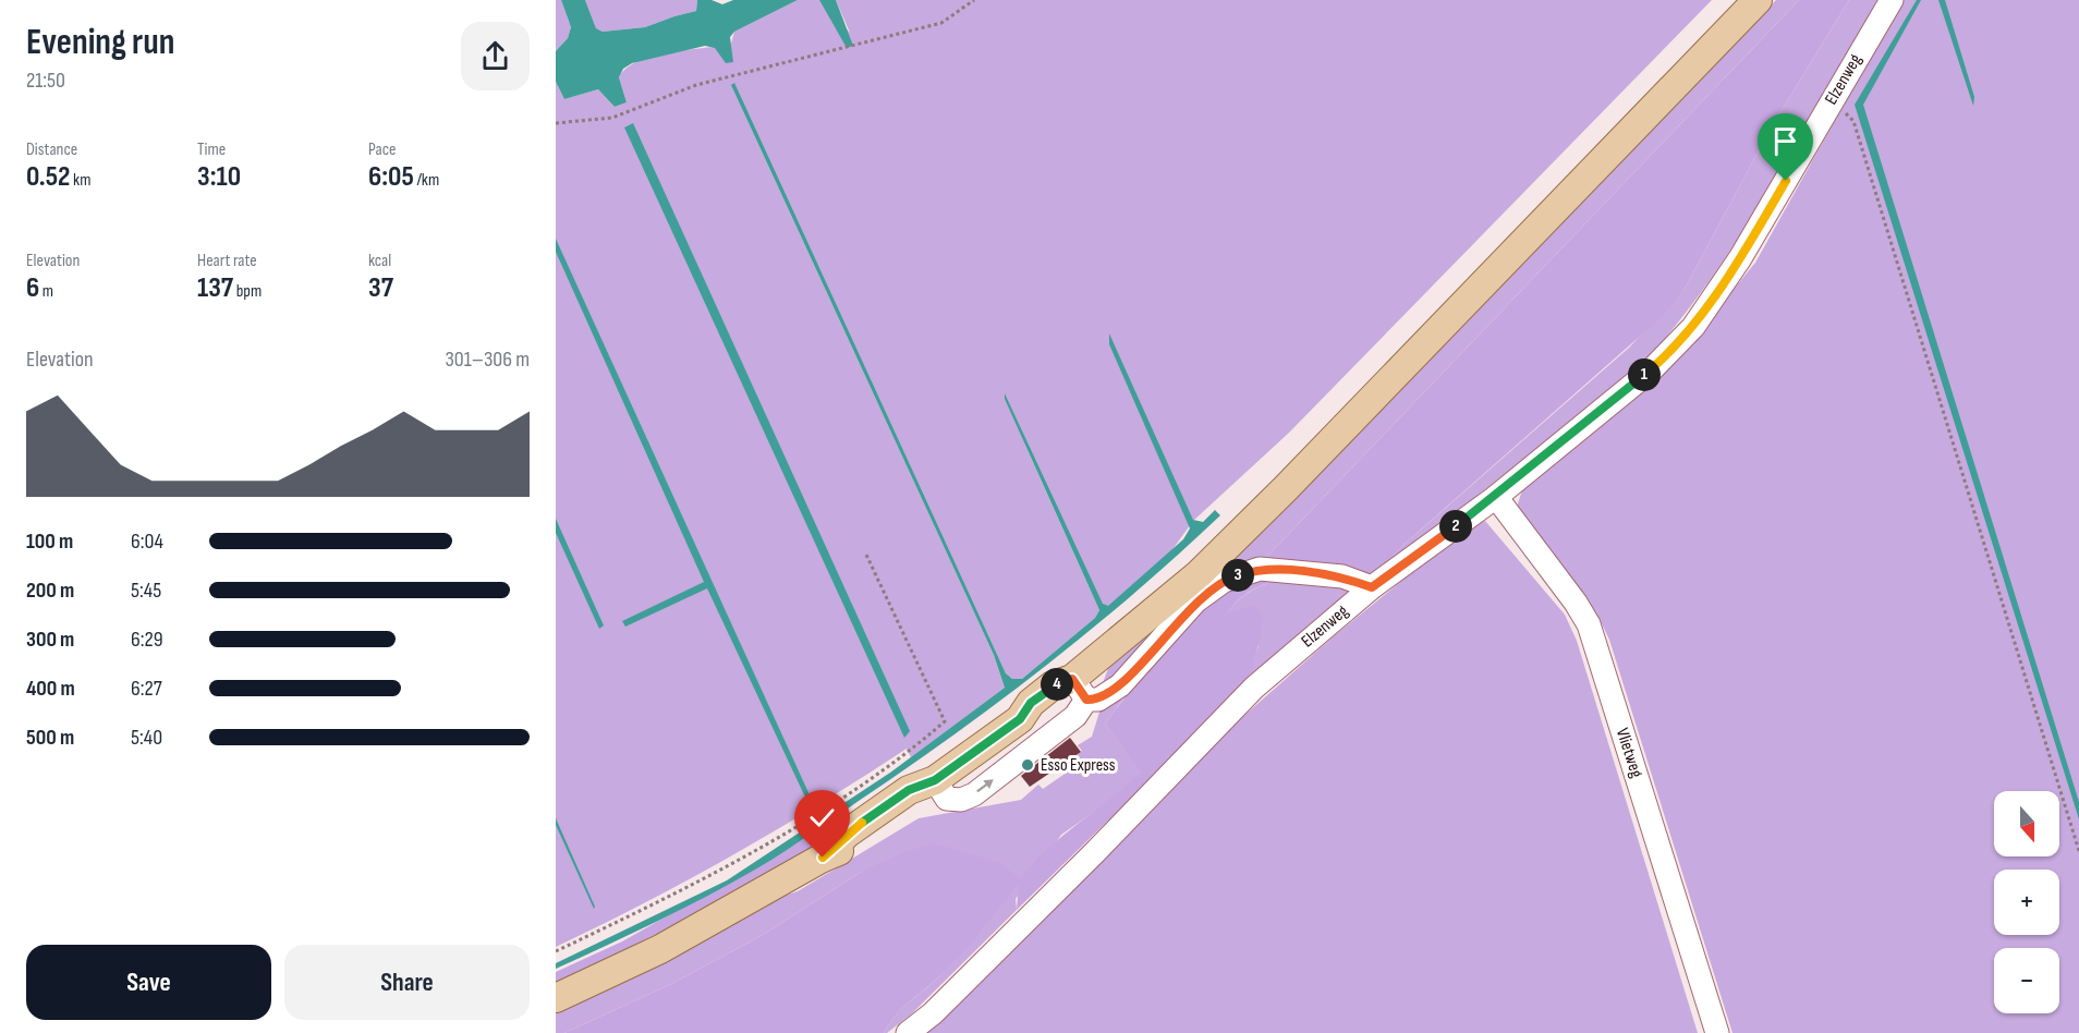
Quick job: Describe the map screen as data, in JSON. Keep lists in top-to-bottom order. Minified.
{"streets":{"street":["Elzenweg","Vlietweg"]},"crossings":[["Elzenweg","Vlietweg"]],"places":["Esso Express"],"north":"bottom","page":{"heading":["Evening run","21:50"],"stats":[["Distance","0.52 km"],["Time","3:10"],["Pace","6:05 /km"],["Elevation","6 m"],["Heart rate","137 bpm"],["kcal","37"]],"chart":["Elevation","301–306 m"],"pins":["1","2","3","4"],"list":[{"name":"100 m","note":"6:04"},{"name":"200 m","note":"5:45"},{"name":"300 m","note":"6:29"},{"name":"400 m","note":"6:27"},{"name":"500 m","note":"5:40"}],"map_buttons":["+","−"],"buttons":["Save","Share"]}}
